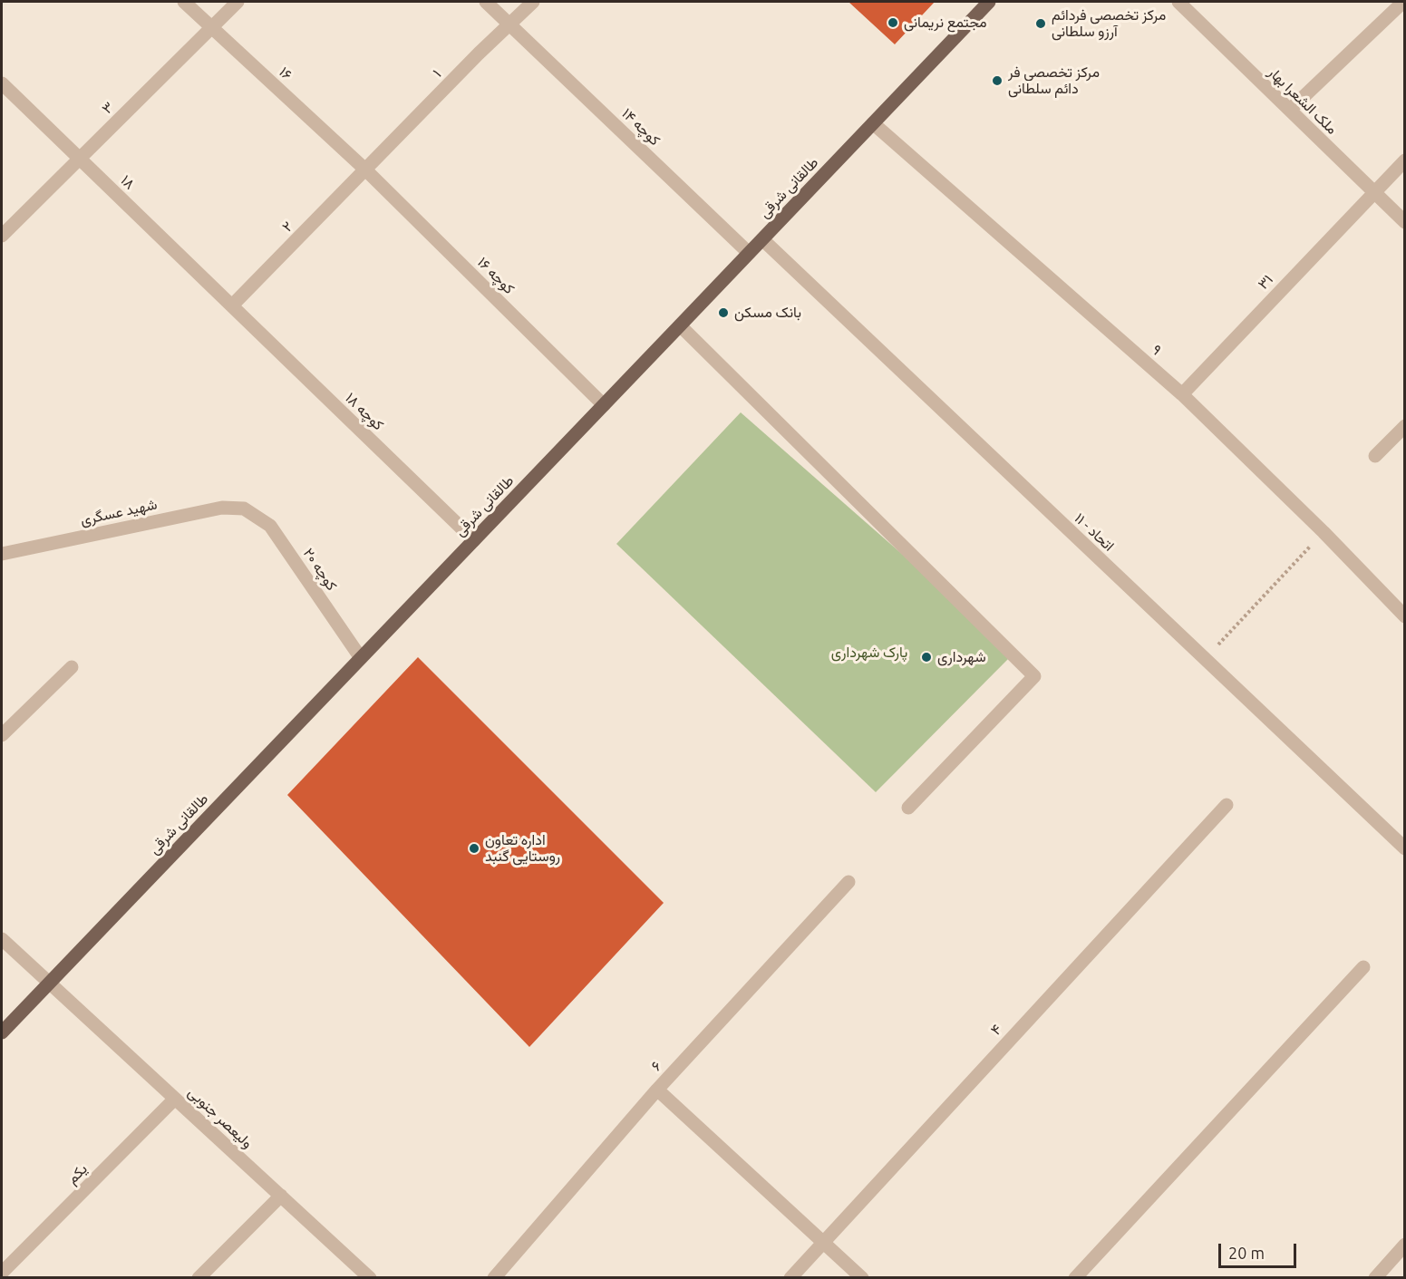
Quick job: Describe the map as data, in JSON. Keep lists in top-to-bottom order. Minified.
{"streets":{"main road":["طالقانی شرقی"],"street":["۱۶","۱","ملک الشعرا بهار","۳","کوچه ۱۴","۱۸","۲","کوچه ۱۶","۳۱","۹","کوچه ۱۸","شهید عسگری","اتحاد - ۱۱","کوچه ۲۰","۴","۶","ولیعصر جنوبی","یکم"]},"crossings":[["۱۶","۱"],["۱۶","۳"],["۱۶","۲"],["۱۶","کوچه ۱۶"],["۱","کوچه ۱۴"],["۱","۲"],["۱","کوچه ۱۶"],["ملک الشعرا بهار","۳۱"],["۳","۱۸"],["کوچه ۱۴","طالقانی شرقی"],["۱۸","۲"],["۱۸","کوچه ۱۸"],["طالقانی شرقی","کوچه ۱۶"],["طالقانی شرقی","۹"],["طالقانی شرقی","کوچه ۱۸"],["طالقانی شرقی","اتحاد - ۱۱"],["طالقانی شرقی","کوچه ۲۰"],["طالقانی شرقی","ولیعصر جنوبی"],["۲","کوچه ۱۶"],["۲","کوچه ۱۸"],["۳۱","۹"],["شهید عسگری","کوچه ۲۰"],["ولیعصر جنوبی","یکم"]],"parks":["پارک شهرداری"],"places":["مجتمع نریمانی","مرکز تخصصی فردائم آرزو سلطانی","مرکز تخصصی فر دائم سلطانی","بانک مسکن","شهرداری","اداره تعاون روستایی گنبد"],"scale_bar":"20 m"}
